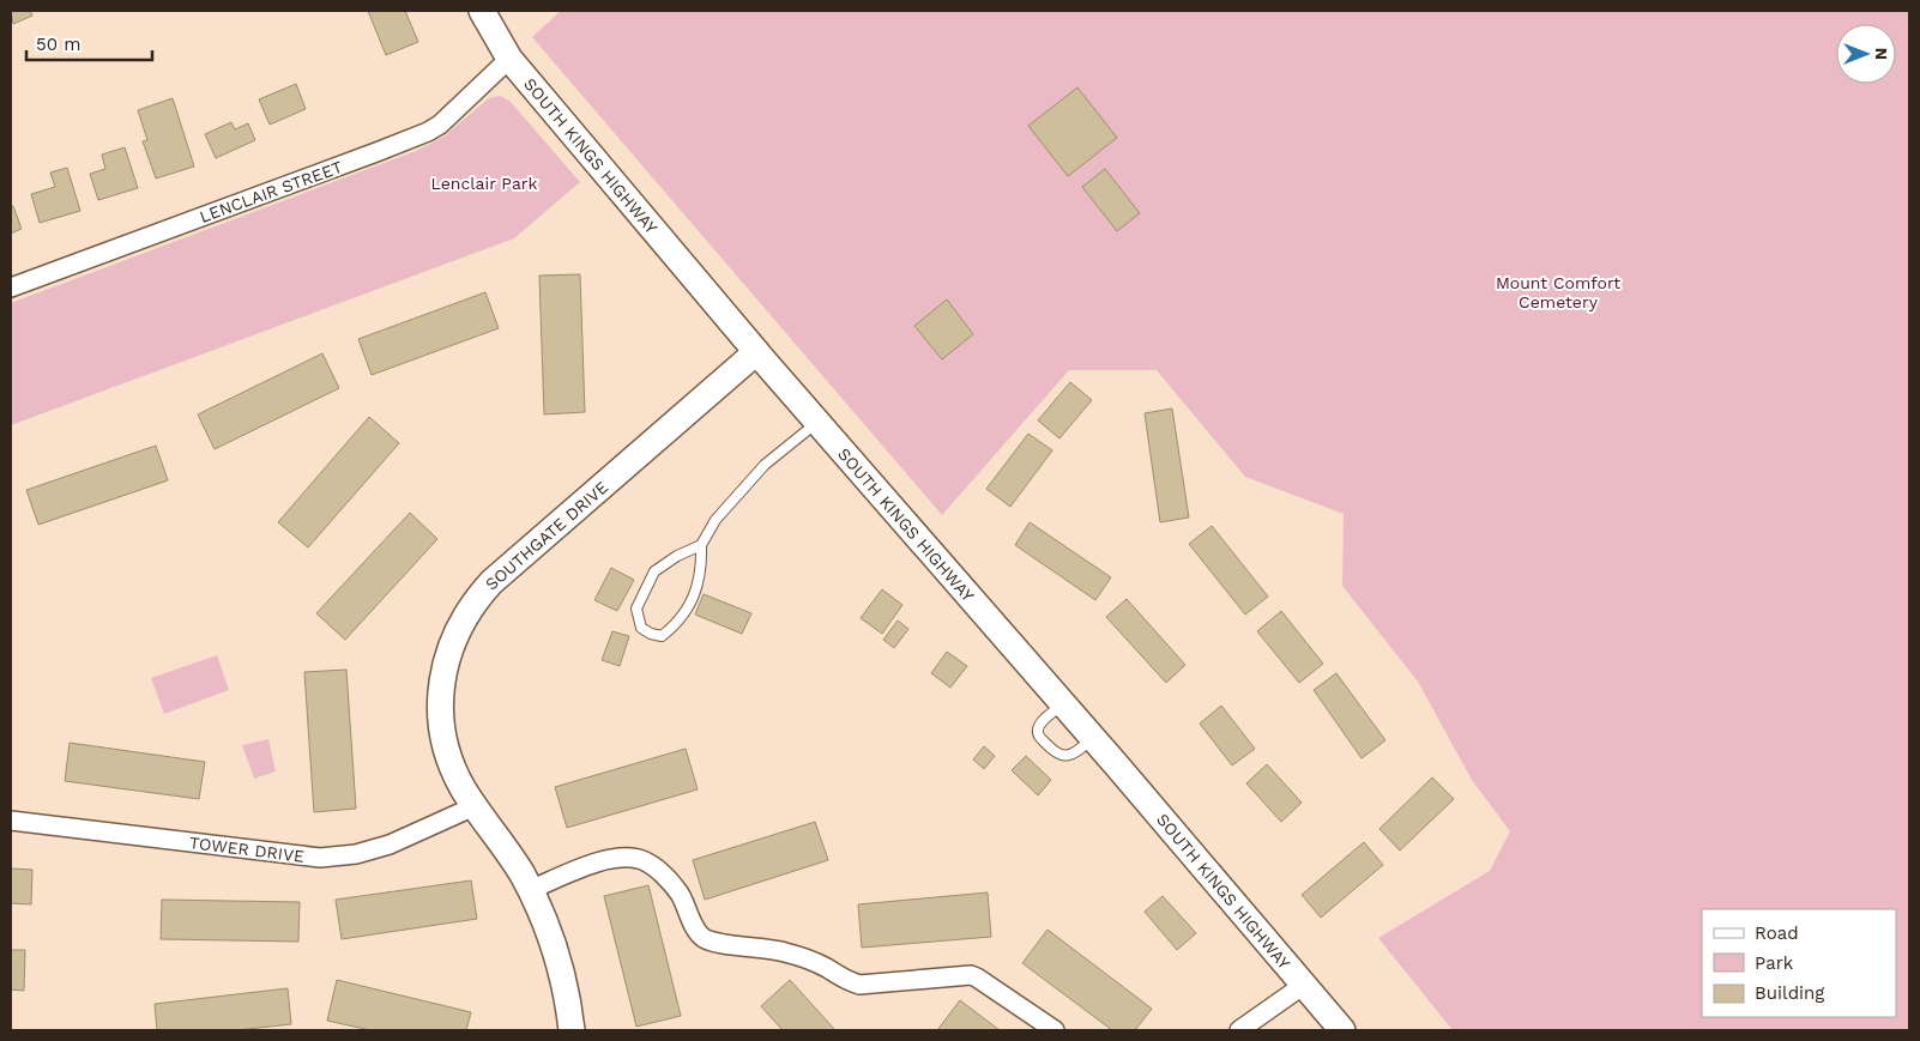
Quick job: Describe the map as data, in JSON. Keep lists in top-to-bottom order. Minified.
{"streets":{"main road":["SOUTH KINGS HIGHWAY","SOUTHGATE DRIVE"],"street":["LENCLAIR STREET","TOWER DRIVE"]},"crossings":[["SOUTH KINGS HIGHWAY","LENCLAIR STREET"],["SOUTH KINGS HIGHWAY","SOUTHGATE DRIVE"],["SOUTHGATE DRIVE","TOWER DRIVE"]],"parks":["Lenclair Park","Mount Comfort Cemetery"],"legend":["Road","Park","Building"],"scale_bar":"50 m","north":"right"}
